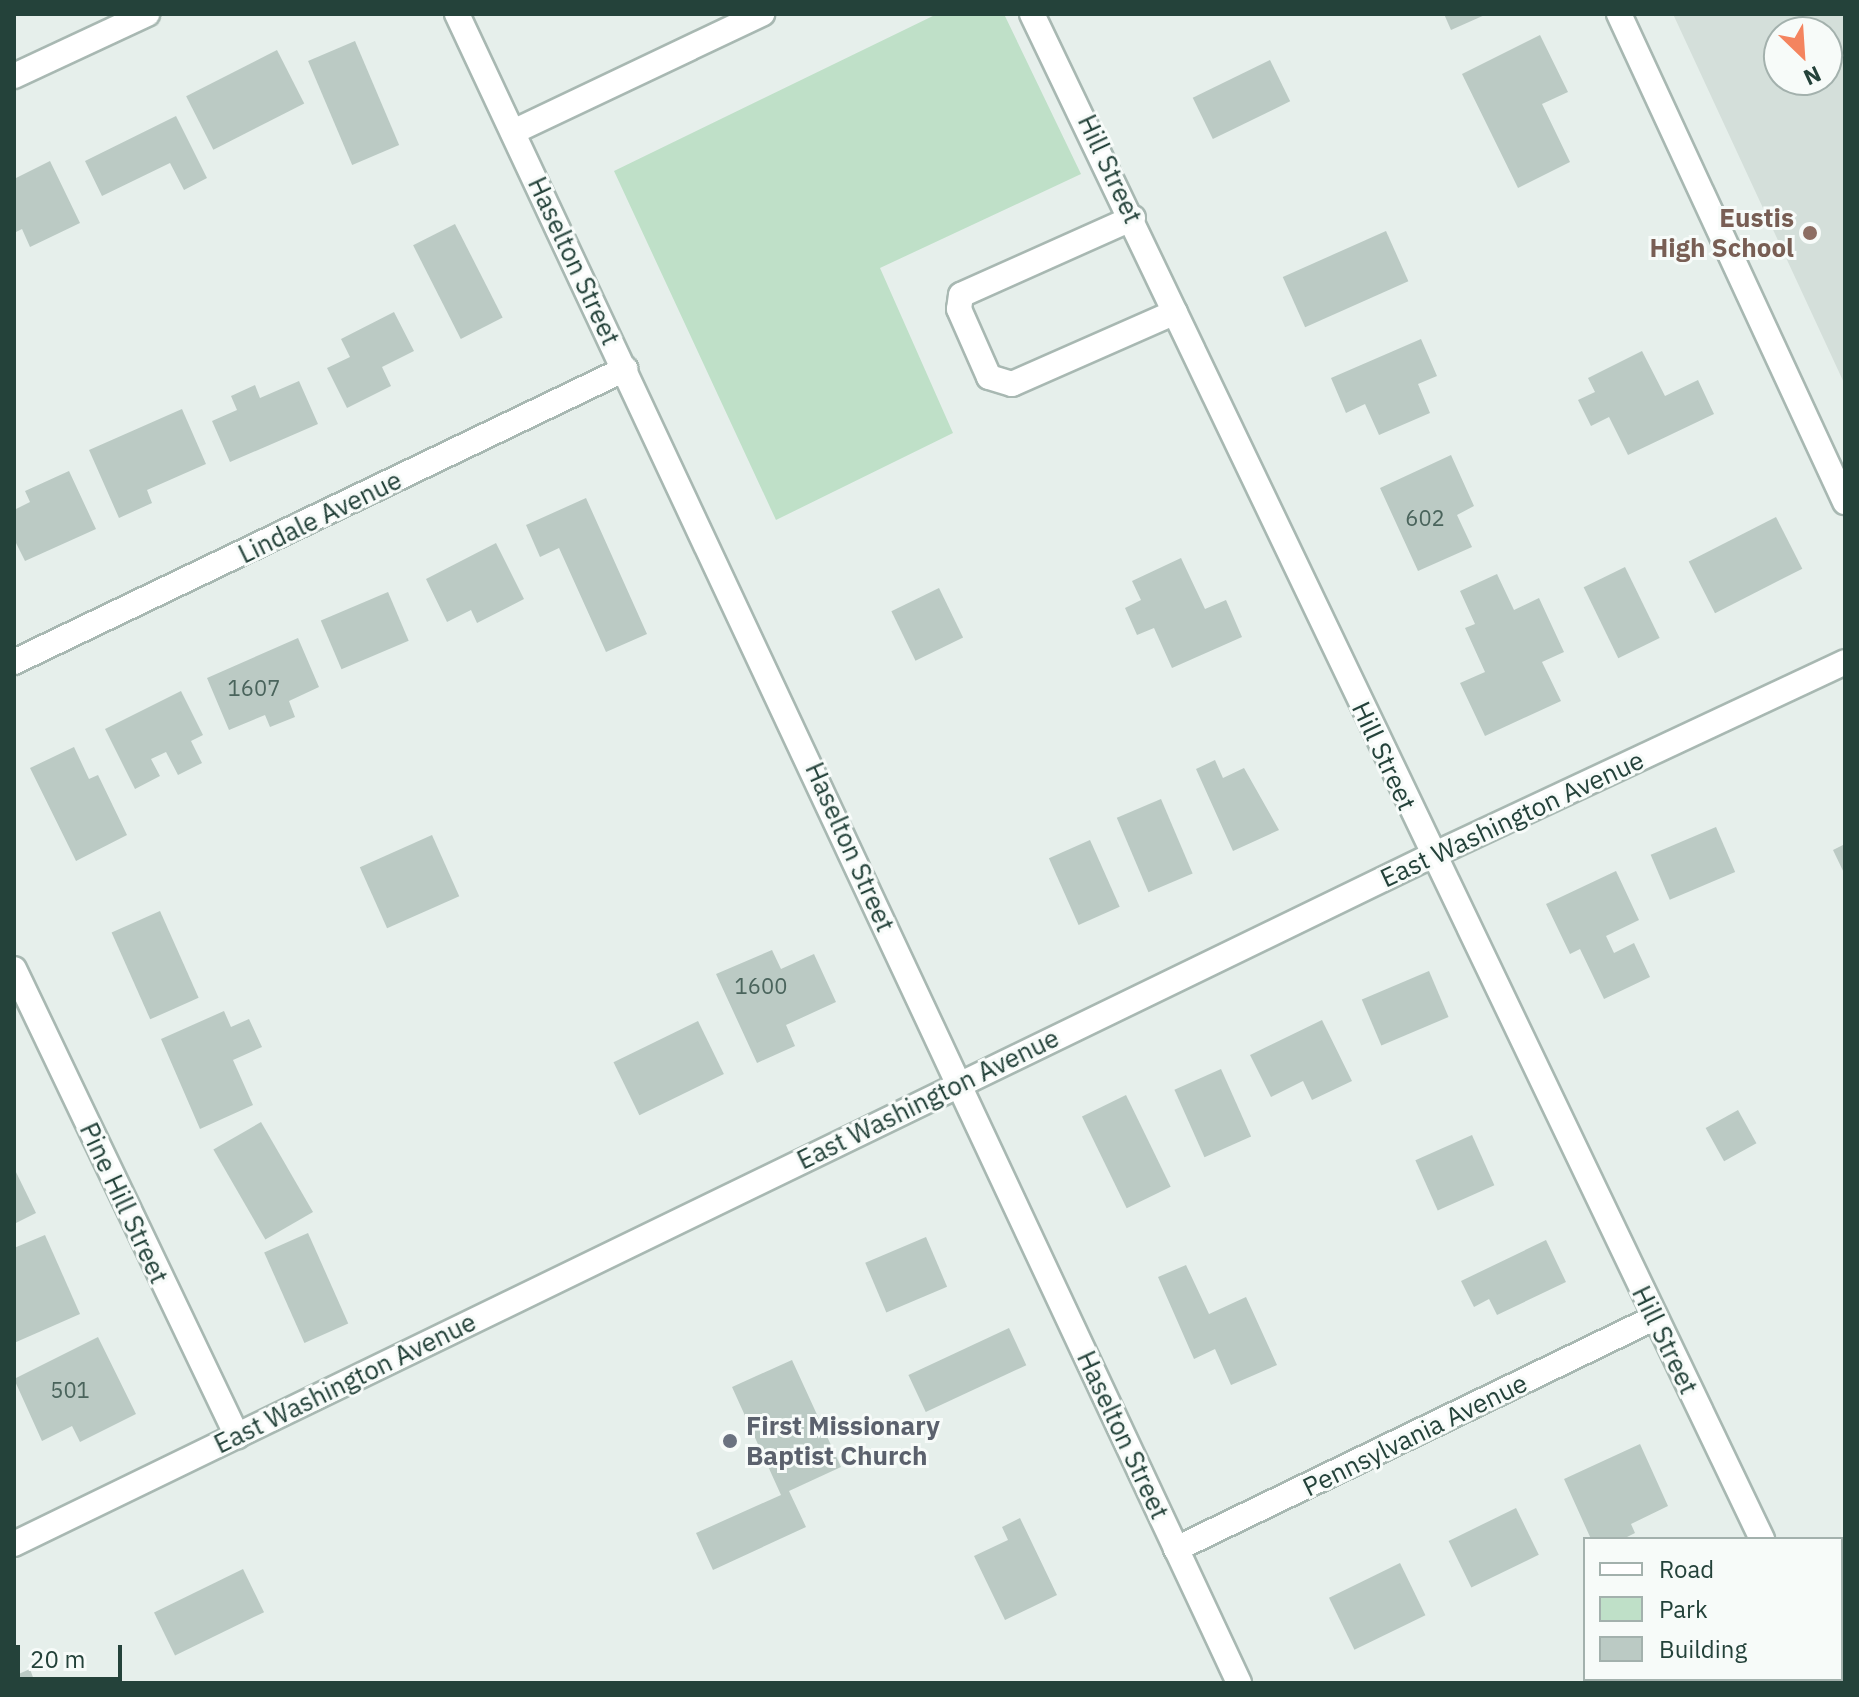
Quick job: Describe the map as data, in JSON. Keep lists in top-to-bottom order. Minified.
{"streets":{"street":["Hill Street","Haselton Street","Lindale Avenue","East Washington Avenue","Pine Hill Street","Pennsylvania Avenue"]},"crossings":[["Hill Street","East Washington Avenue"],["Hill Street","Pennsylvania Avenue"],["Haselton Street","Lindale Avenue"],["Haselton Street","East Washington Avenue"],["Haselton Street","Pennsylvania Avenue"],["East Washington Avenue","Pine Hill Street"]],"places":["Eustis High School","First Missionary Baptist Church"],"house_numbers":["602","1607","1600","501"],"legend":["Road","Park","Building"],"scale_bar":"20 m","north":"bottom right"}
